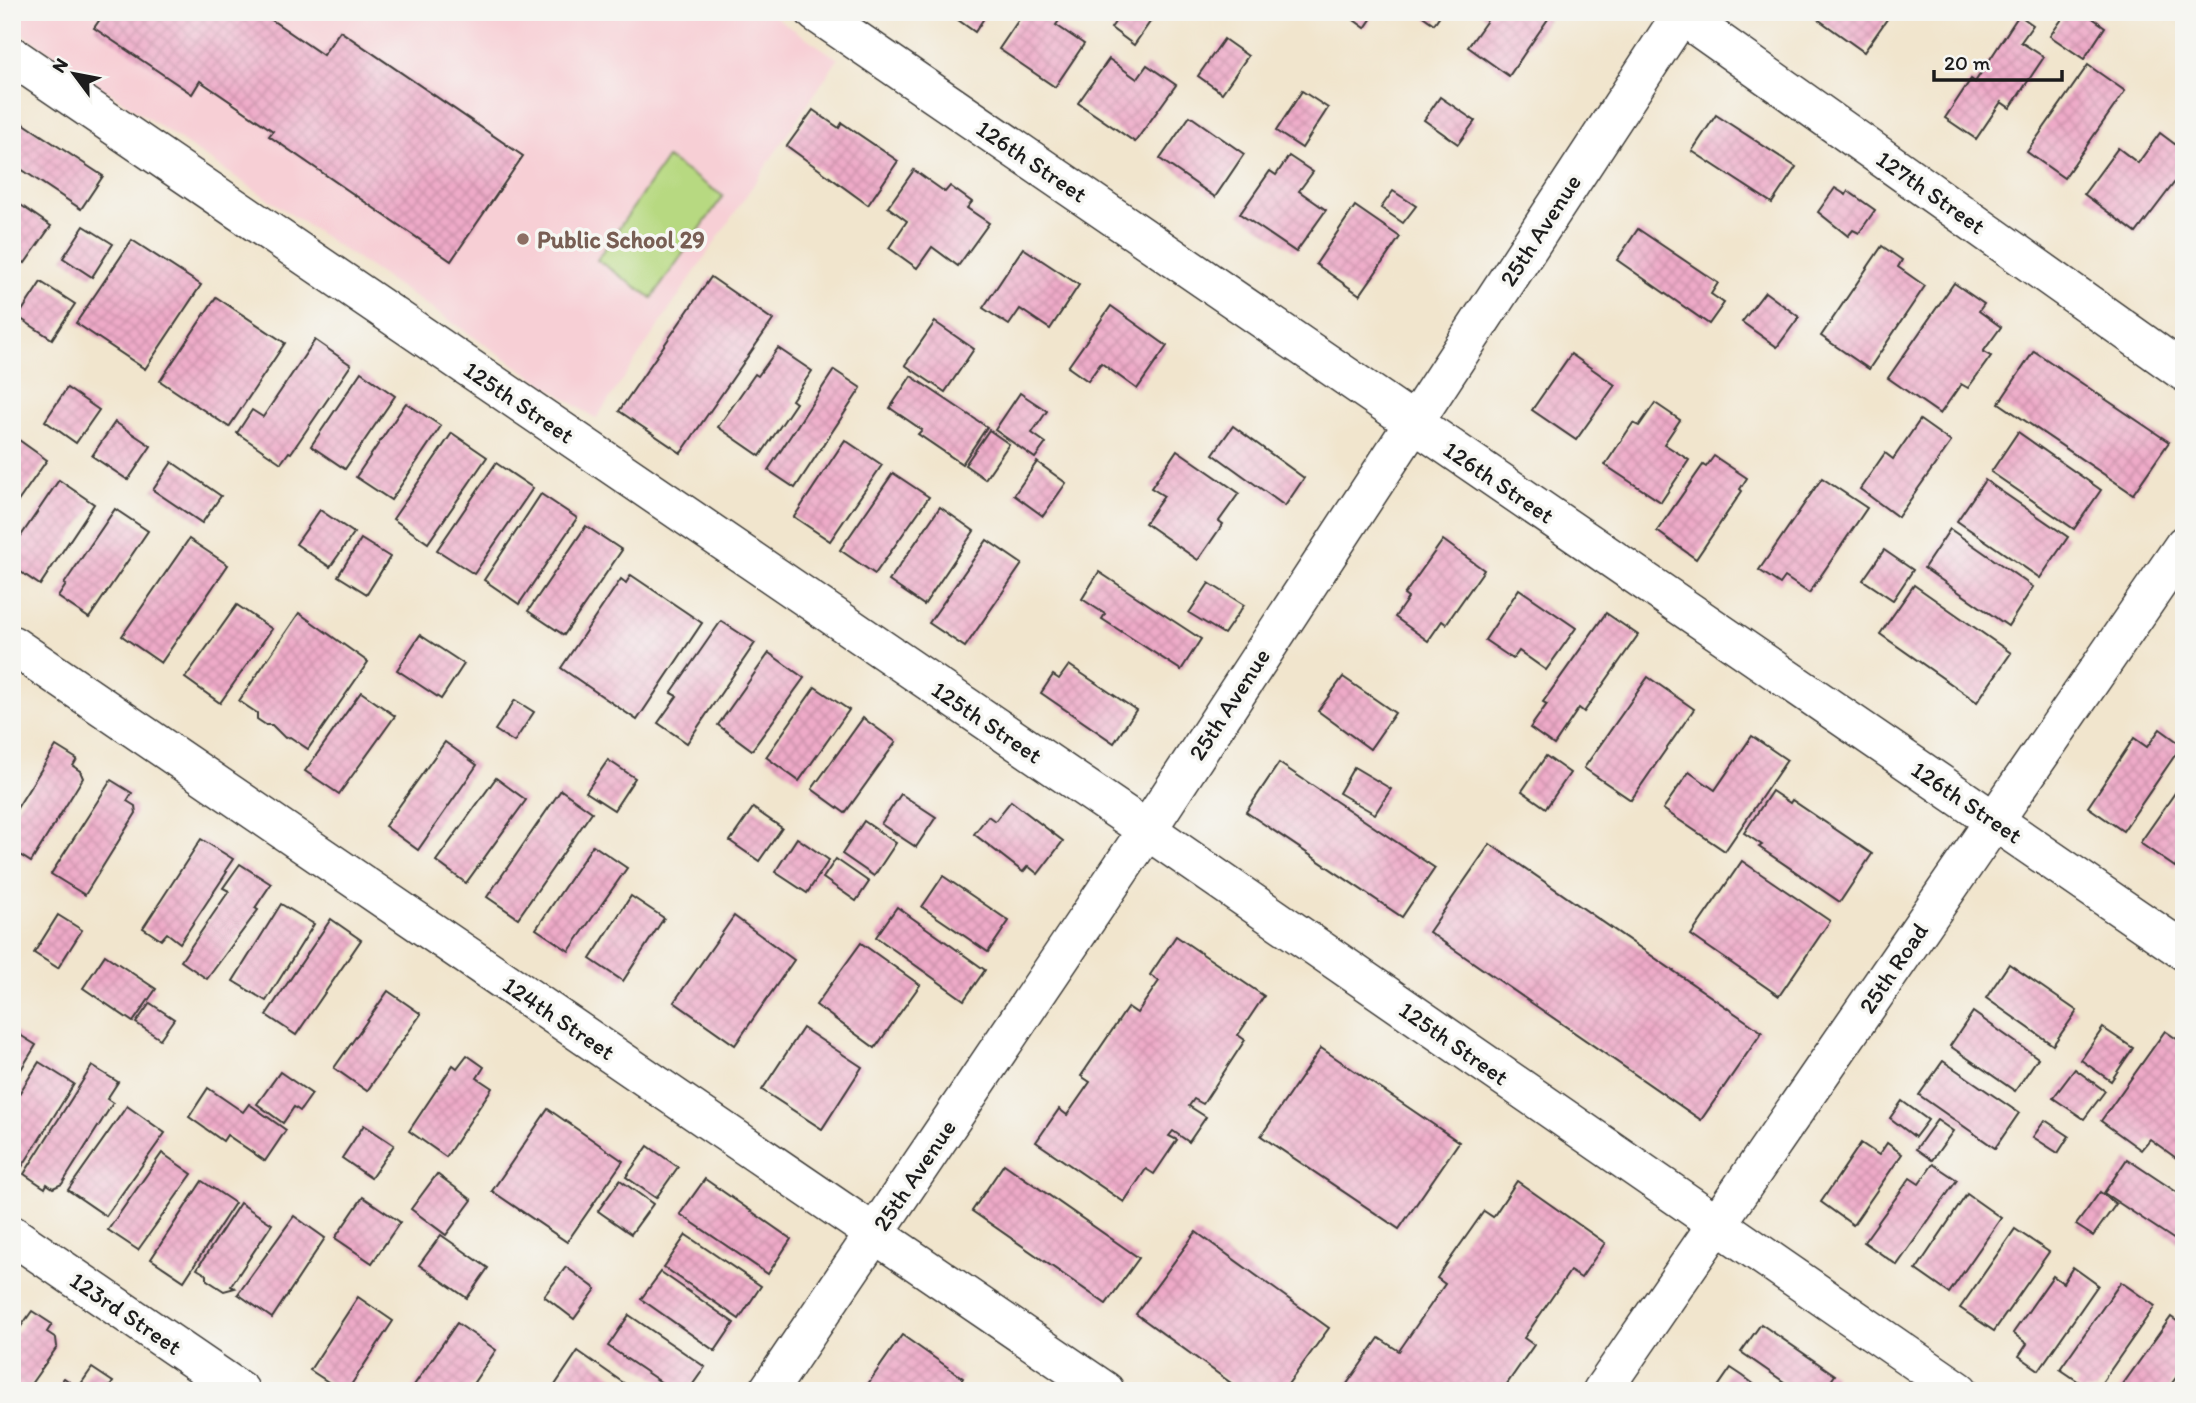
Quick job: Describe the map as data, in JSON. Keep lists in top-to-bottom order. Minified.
{"streets":{"street":["126th Street","127th Street","25th Avenue","125th Street","25th Road","124th Street","123rd Street"]},"crossings":[["126th Street","25th Avenue"],["126th Street","25th Road"],["127th Street","25th Avenue"],["25th Avenue","125th Street"],["25th Avenue","124th Street"],["125th Street","25th Road"]],"places":["Public School 29"],"scale_bar":"20 m","north":"top left"}
